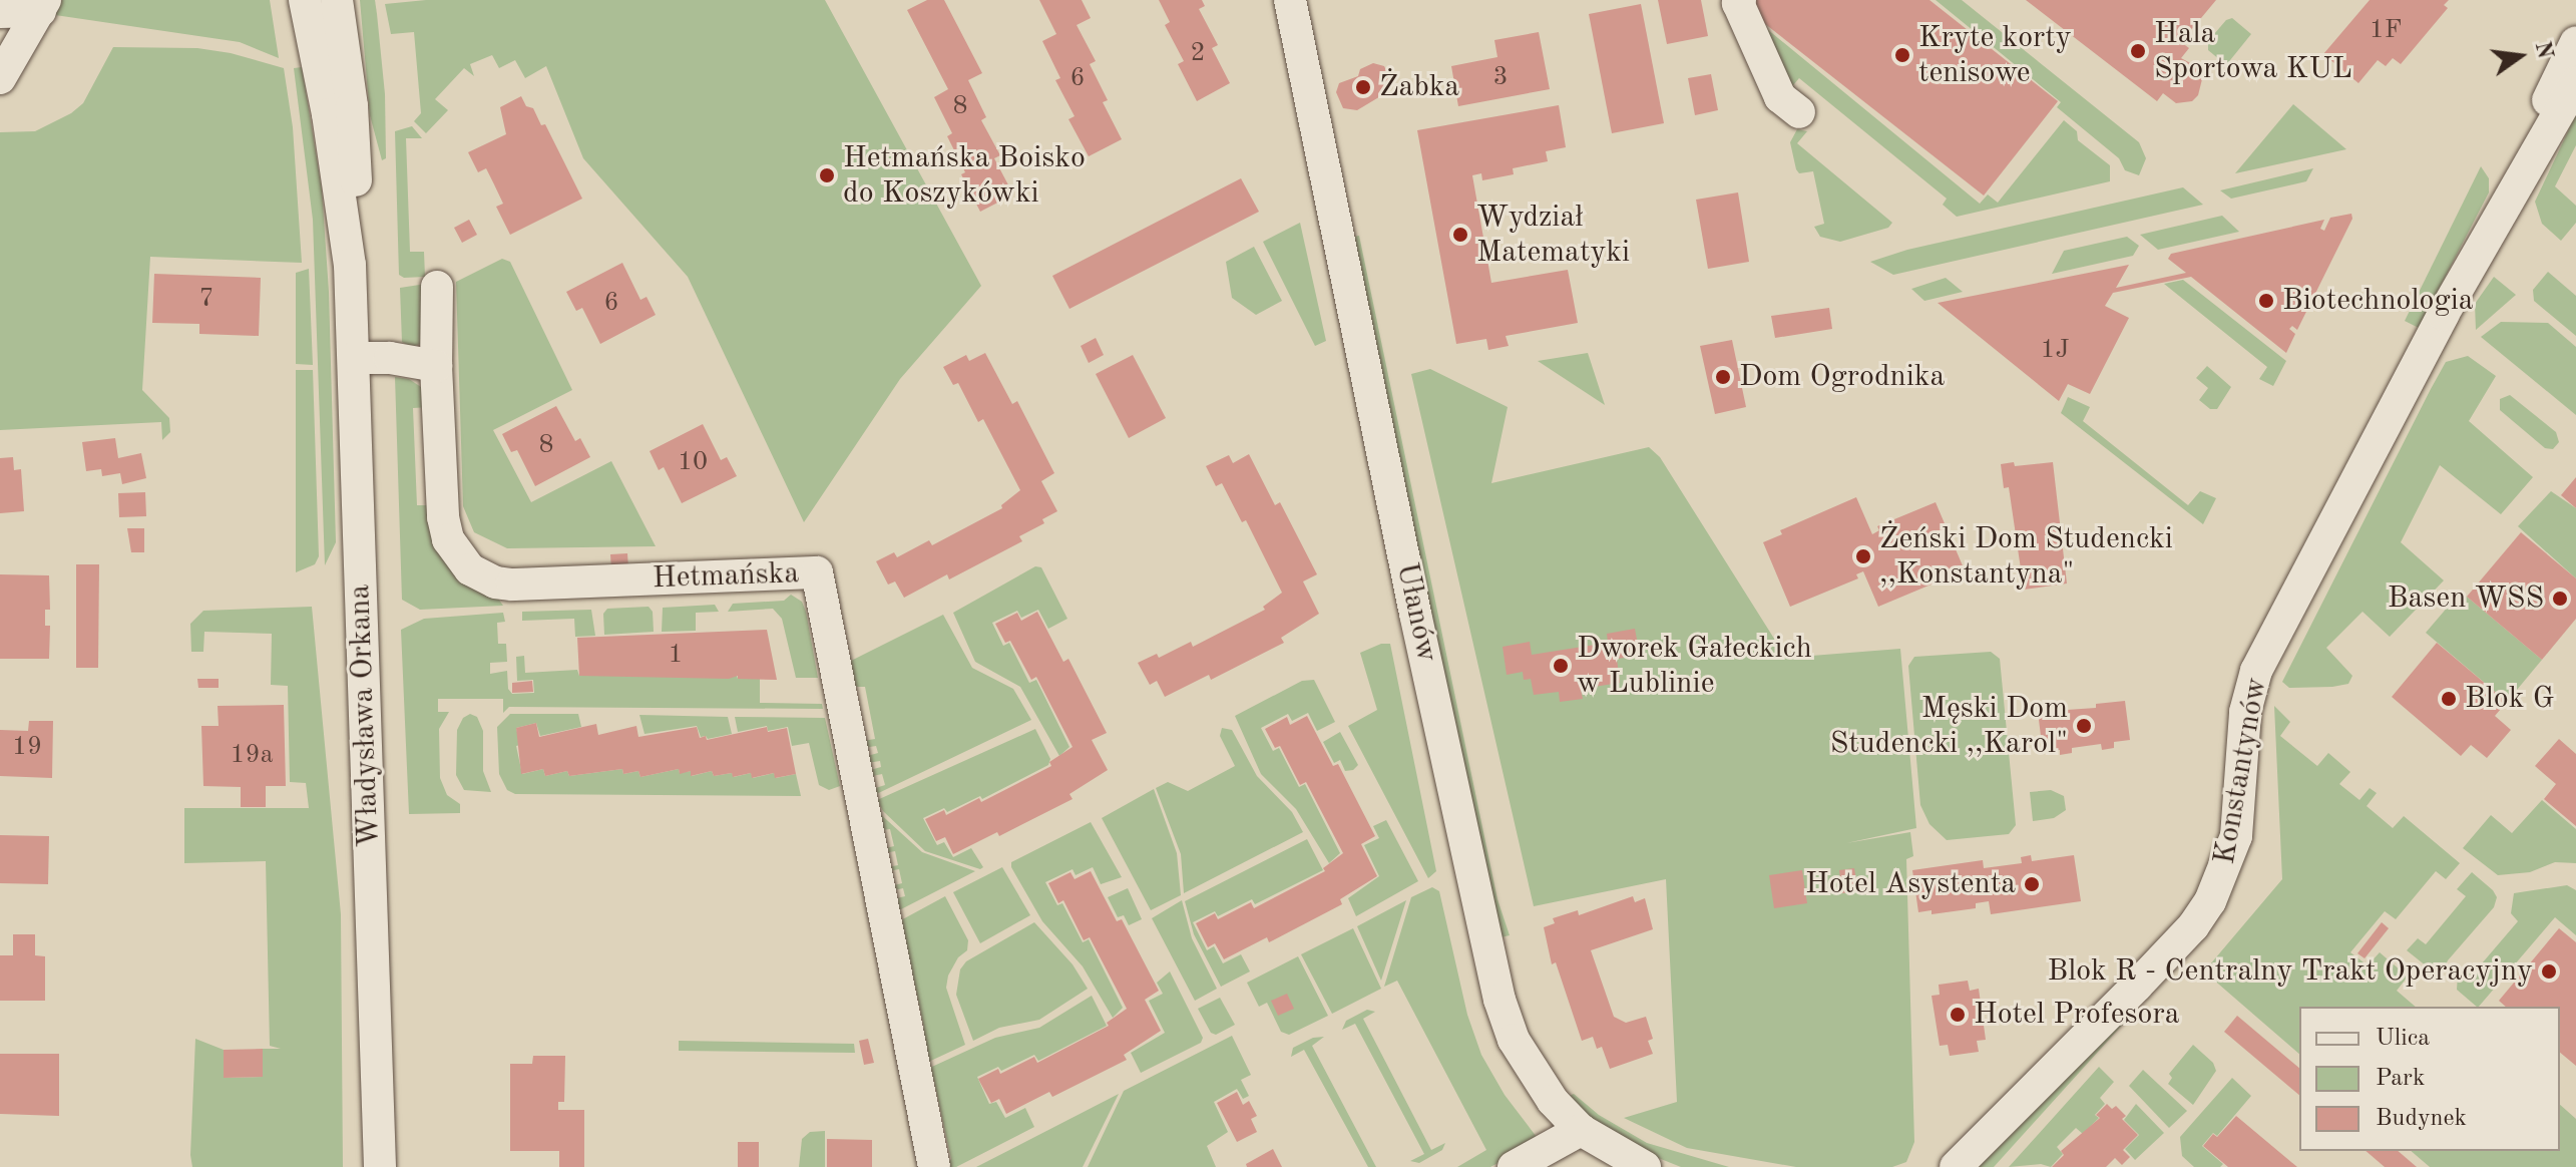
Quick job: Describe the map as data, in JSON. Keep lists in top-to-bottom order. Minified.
{"streets":{"street":["Hetmańska","Ułanów","Władysława Orkana","Konstantynów"]},"places":["Hala Sportowa KUL","Kryte korty tenisowe","Żabka","Hetmańska Boisko do Koszykówki","Wydział Matematyki","Biotechnologia","Dom Ogrodnika","Żeński Dom Studencki ,,Konstantyna\"","Basen WSS","Dworek Gałeckich w Lublinie","Blok G","Męski Dom Studencki ,,Karol\"","Hotel Asystenta","Blok R - Centralny Trakt Operacyjny","Hotel Profesora"],"house_numbers":["1F","2","3","6","8","7","6","1J","8","10","1","19","19a"],"legend":["Ulica","Park","Budynek"],"north":"right"}
